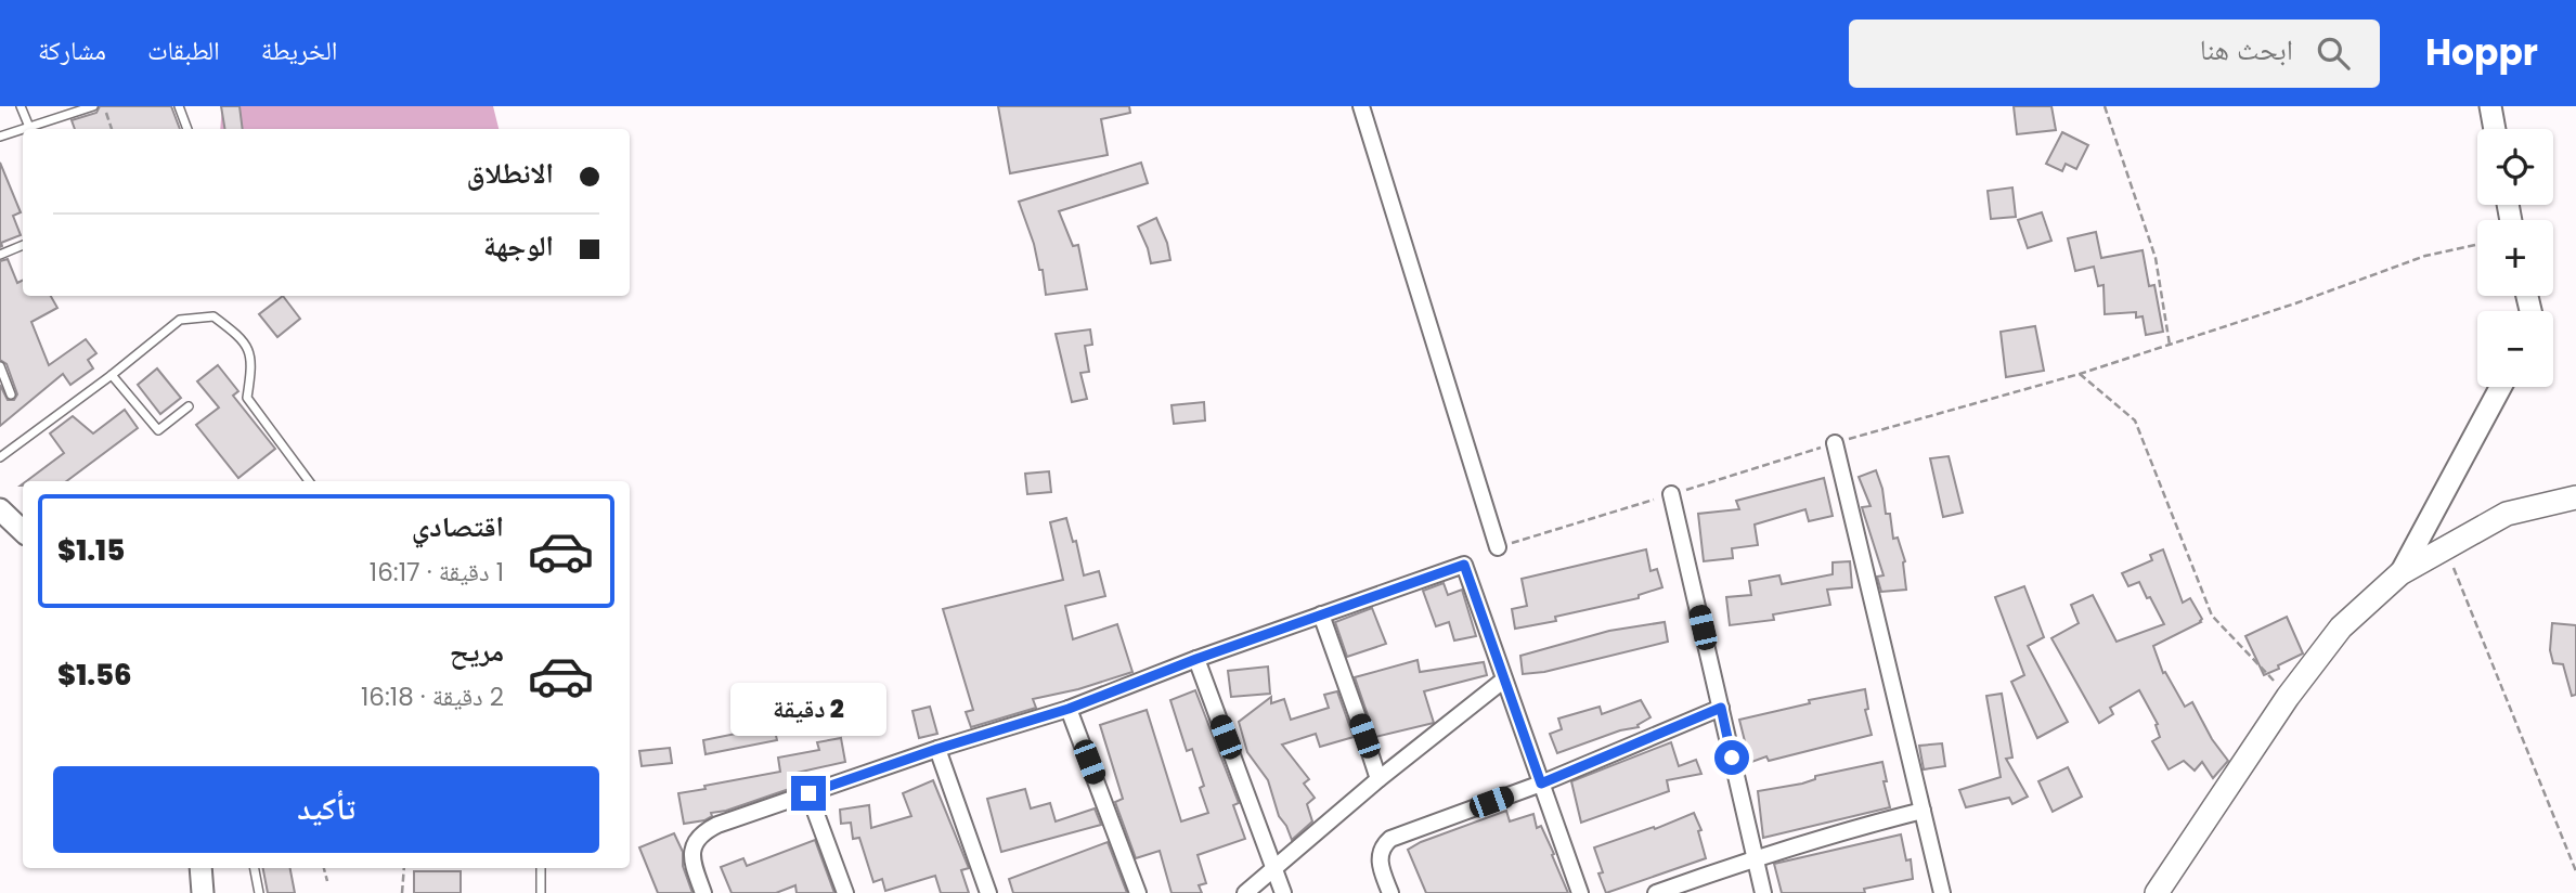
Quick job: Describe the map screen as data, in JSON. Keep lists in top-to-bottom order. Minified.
{"page":{"header":"Hoppr","search":"ابحث هنا","nav":["الخريطة","الطبقات","مشاركة"],"map_buttons":["+","−"],"banner":["الانطلاق","الوجهة"],"list":[{"name":"اقتصادي","note":"1 دقيقة · 16:17","value":"$1.15"},{"name":"مريح","note":"2 دقيقة · 16:18","value":"$1.56"}],"bubble":"2 دقيقة","buttons":"تأكيد"}}
